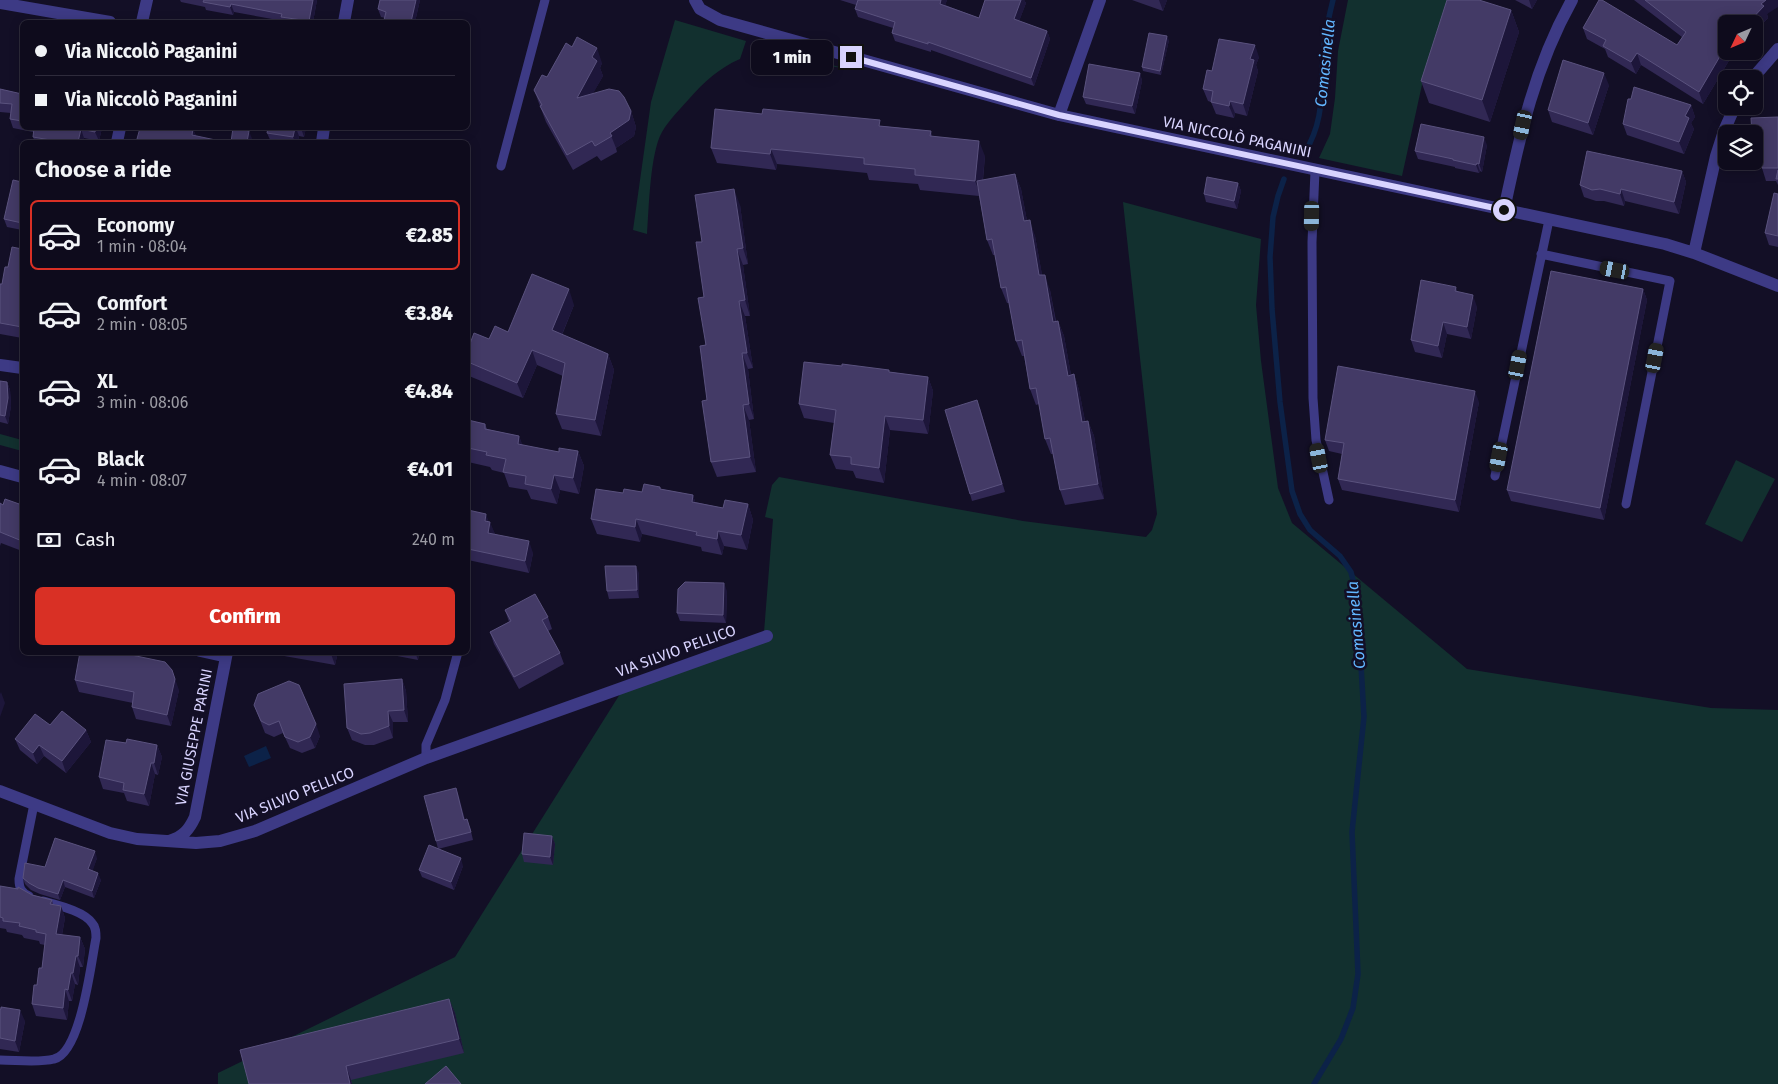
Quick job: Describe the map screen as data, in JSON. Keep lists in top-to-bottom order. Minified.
{"streets":{"street":["VIA NICCOLÒ PAGANINI","VIA SILVIO PELLICO","VIA GIUSEPPE PARINI"]},"crossings":[["VIA SILVIO PELLICO","VIA GIUSEPPE PARINI"]],"water":["Comasinella"],"north":"bottom left","page":{"banner":["Via Niccolò Paganini","Via Niccolò Paganini"],"bubble":"1 min","heading":"Choose a ride","list":[{"name":"Economy","note":"1 min · 08:04","value":"€2.85"},{"name":"Comfort","note":"2 min · 08:05","value":"€3.84"},{"name":"XL","note":"3 min · 08:06","value":"€4.84"},{"name":"Black","note":"4 min · 08:07","value":"€4.01"}],"pay":["Cash","240 m"],"buttons":"Confirm"}}
